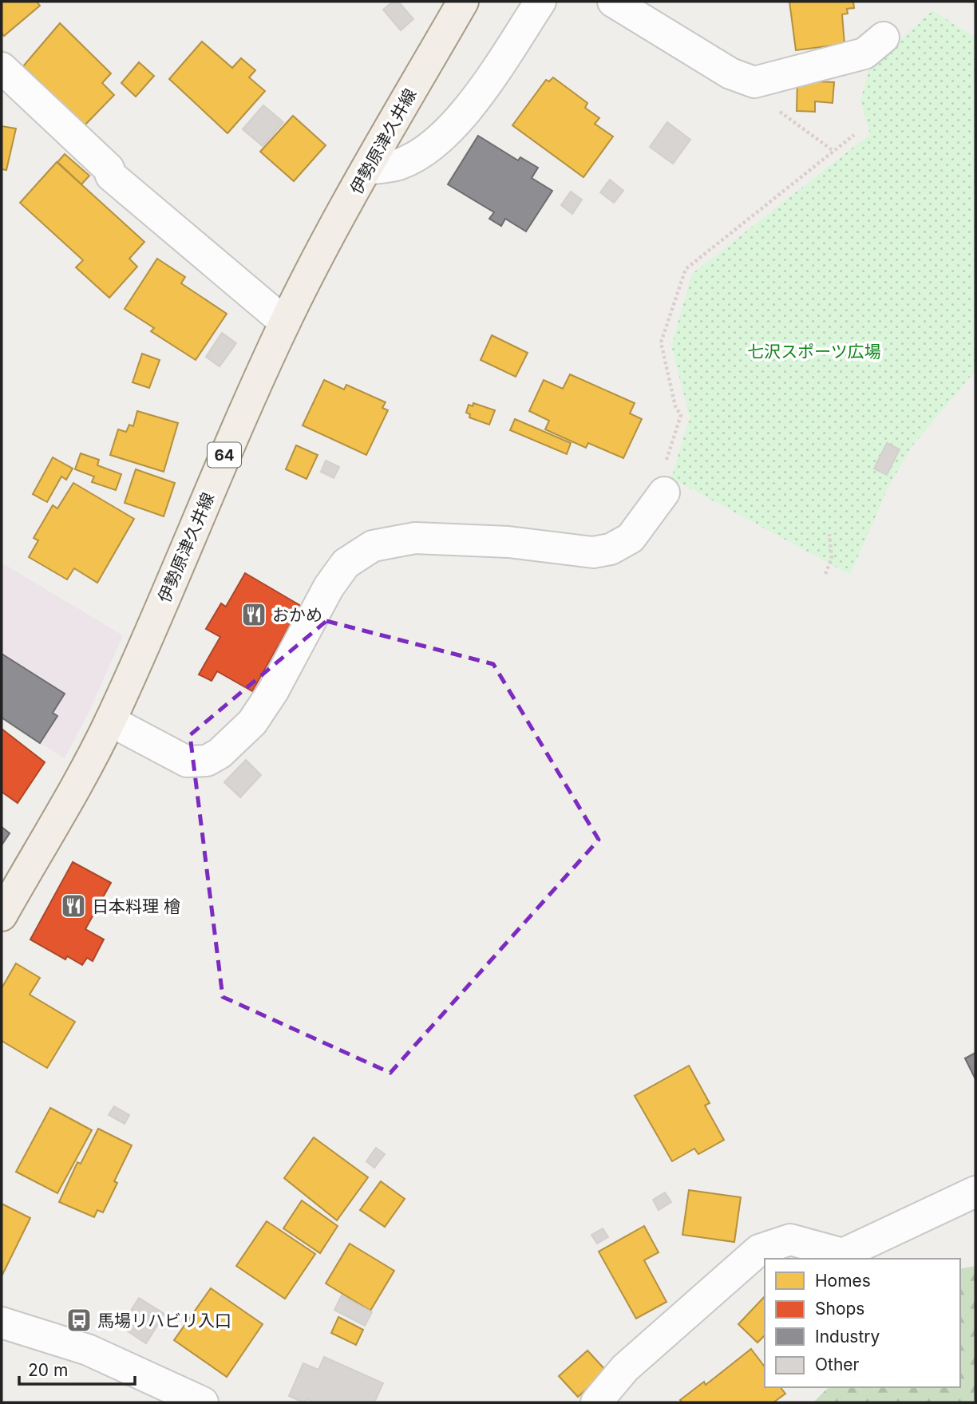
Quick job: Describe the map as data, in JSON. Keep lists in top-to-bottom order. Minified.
{"streets":{"main road":["伊勢原津久井線","64"]},"parks":["七沢スポーツ広場"],"places":{"restaurant":["おかめ","日本料理 檜"],"bus stop":["馬場リハビリ入口"]},"legend":["Homes","Shops","Industry","Other"],"scale_bar":"20 m"}
